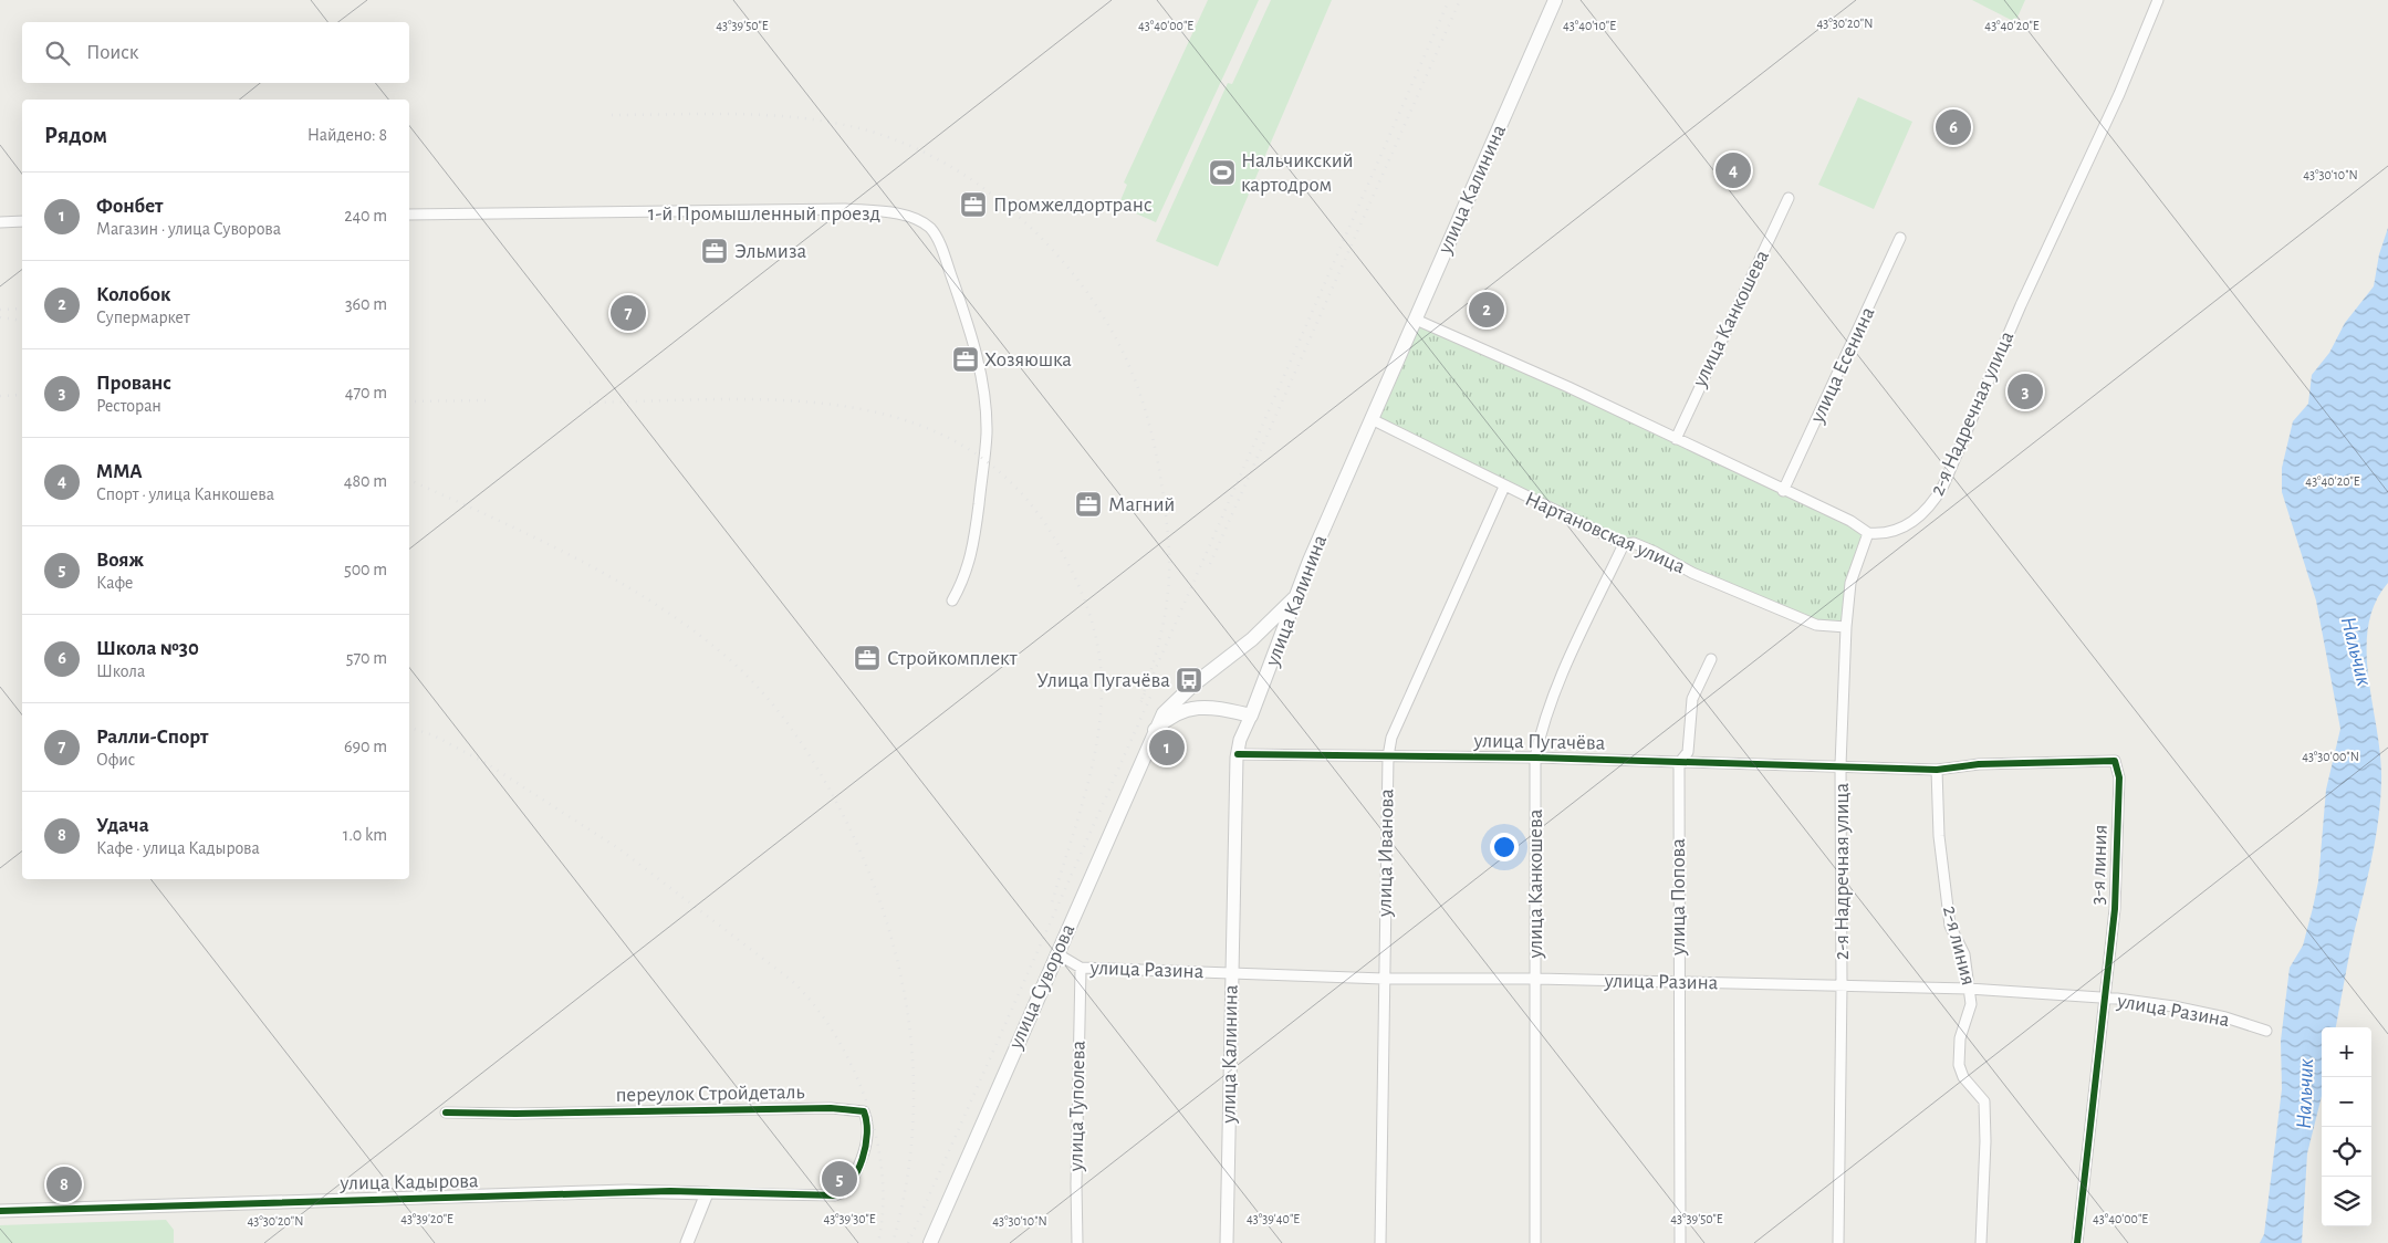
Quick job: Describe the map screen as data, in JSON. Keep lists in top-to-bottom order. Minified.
{"streets":{"main road":["улица Калинина","улица Суворова"],"street":["1-й Промышленный проезд","улица Канкошева","улица Есенина","2-я Надречная улица","Нартановская улица","улица Пугачёва","улица Иванова","3-я линия","улица Попова","2-я линия","улица Разина","переулок Стройдеталь","улица Туполева","улица Кадырова"]},"crossings":[["улица Калинина","Нартановская улица"],["улица Калинина","улица Пугачёва"],["улица Калинина","улица Разина"],["улица Калинина","улица Суворова"],["улица Канкошева","Нартановская улица"],["улица Канкошева","улица Пугачёва"],["улица Канкошева","улица Разина"],["2-я Надречная улица","Нартановская улица"],["2-я Надречная улица","улица Пугачёва"],["2-я Надречная улица","3-я линия"],["2-я Надречная улица","улица Разина"],["Нартановская улица","улица Иванова"],["улица Пугачёва","улица Иванова"],["улица Пугачёва","3-я линия"],["улица Пугачёва","улица Попова"],["улица Иванова","улица Разина"],["3-я линия","2-я линия"],["3-я линия","улица Разина"],["улица Попова","улица Разина"],["2-я линия","улица Разина"],["улица Разина","улица Суворова"],["улица Разина","улица Туполева"],["переулок Стройдеталь","улица Кадырова"]],"water":["Нальчик"],"places":{"sports":["Нальчикский картодром"],"office":["Промжелдортранс","Эльмиза","Хозяюшка","Магний","Стройкомплект"],"bus stop":["Улица Пугачёва"]},"page":{"search":"Поиск","heading":["Рядом","Найдено: 8"],"pins":["6","4","2","7","3","1","5","8"],"list":[{"mark":"1","name":"Фонбет","note":"Магазин · улица Суворова","value":"240 m"},{"mark":"2","name":"Колобок","note":"Супермаркет","value":"360 m"},{"mark":"3","name":"Прованс","note":"Ресторан","value":"470 m"},{"mark":"4","name":"MMA","note":"Спорт · улица Канкошева","value":"480 m"},{"mark":"5","name":"Вояж","note":"Кафе","value":"500 m"},{"mark":"6","name":"Школа №30","note":"Школа","value":"570 m"},{"mark":"7","name":"Ралли-Спорт","note":"Офис","value":"690 m"},{"mark":"8","name":"Удача","note":"Кафе · улица Кадырова","value":"1.0 km"}],"map_buttons":["+","−"]},"coordinates":["43°30'20\"N","43°39'50\"E","43°40'00\"E","43°40'10\"E","43°40'20\"E","43°30'10\"N","43°30'00\"N","43°39'20\"E","43°39'30\"E","43°39'40\"E"]}
